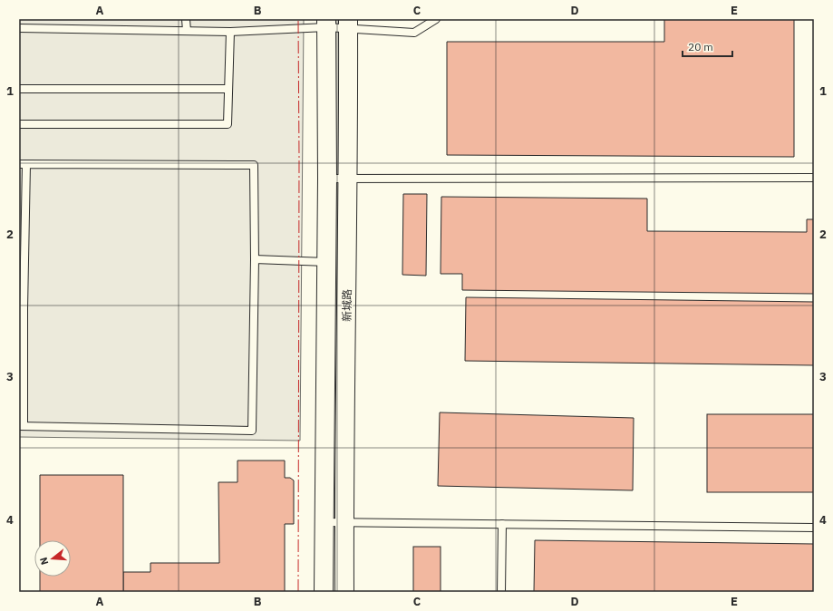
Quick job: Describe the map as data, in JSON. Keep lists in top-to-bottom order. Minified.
{"streets":{"street":["新城路"]},"scale_bar":"20 m","north":"left","grid":{"columns":["A","B","C","D","E"],"rows":["1","2","3","4"]}}
